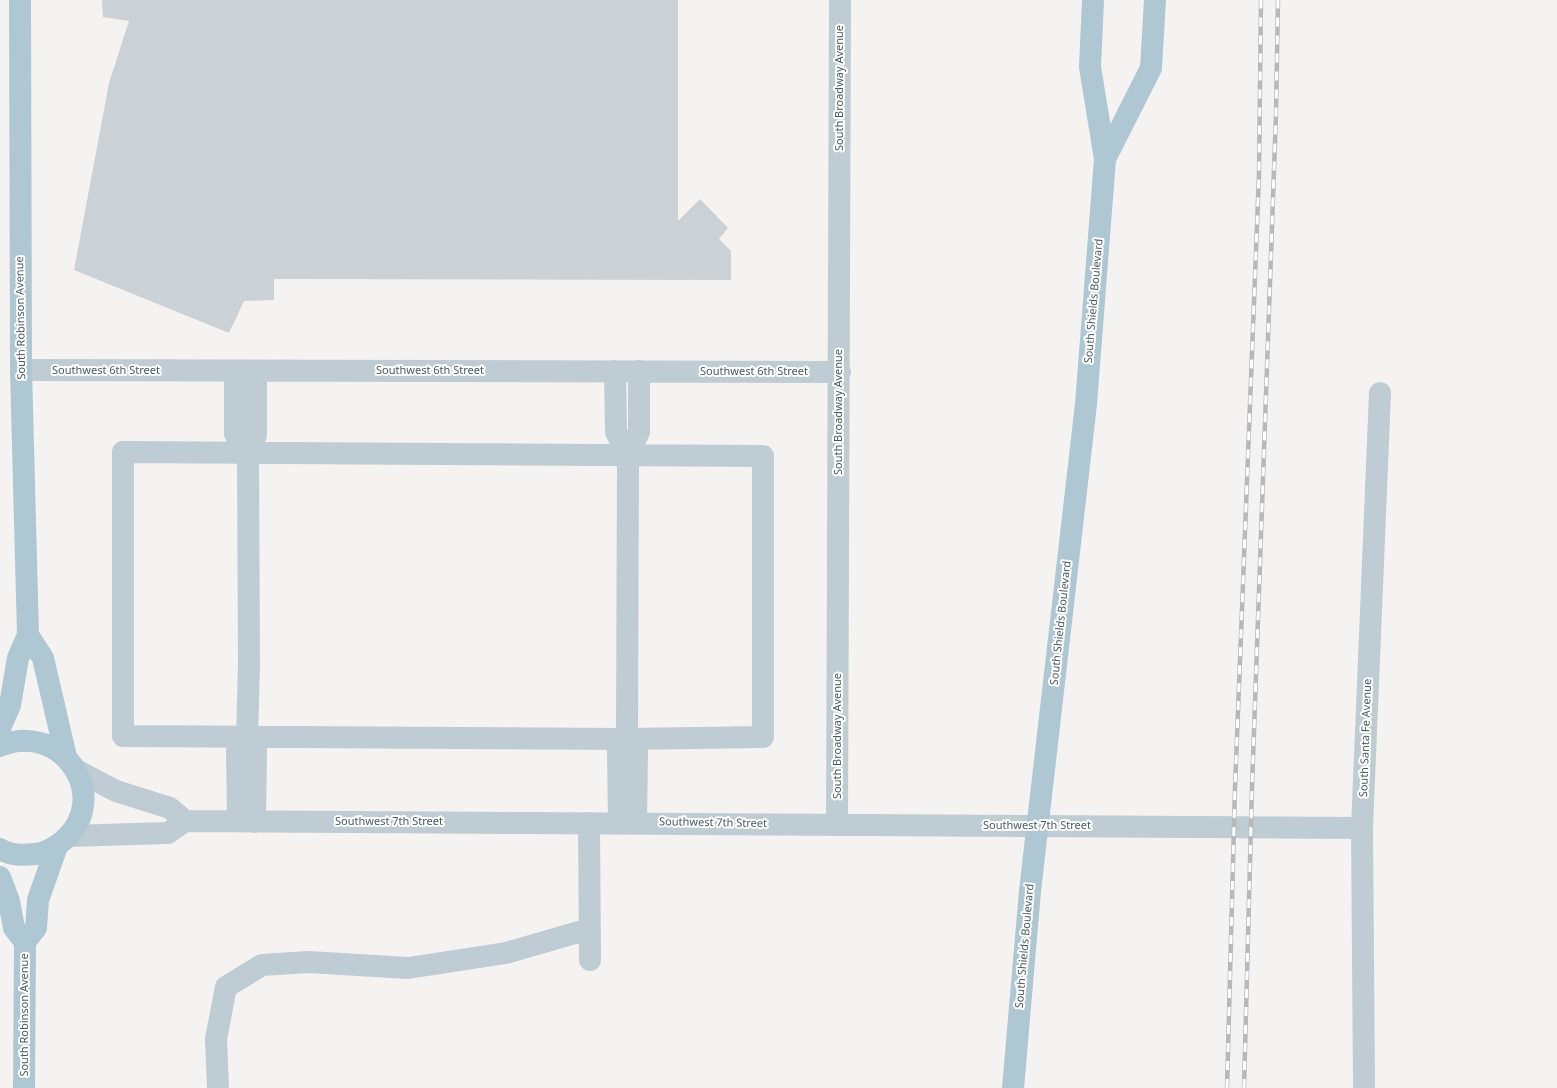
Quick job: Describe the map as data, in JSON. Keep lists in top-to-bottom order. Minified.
{"streets":{"main road":["South Shields Boulevard","South Robinson Avenue"],"street":["South Broadway Avenue","Southwest 6th Street","South Santa Fe Avenue","Southwest 7th Street"]},"crossings":[["South Broadway Avenue","Southwest 6th Street"],["South Broadway Avenue","Southwest 7th Street"],["South Robinson Avenue","Southwest 6th Street"],["South Santa Fe Avenue","Southwest 7th Street"]]}
